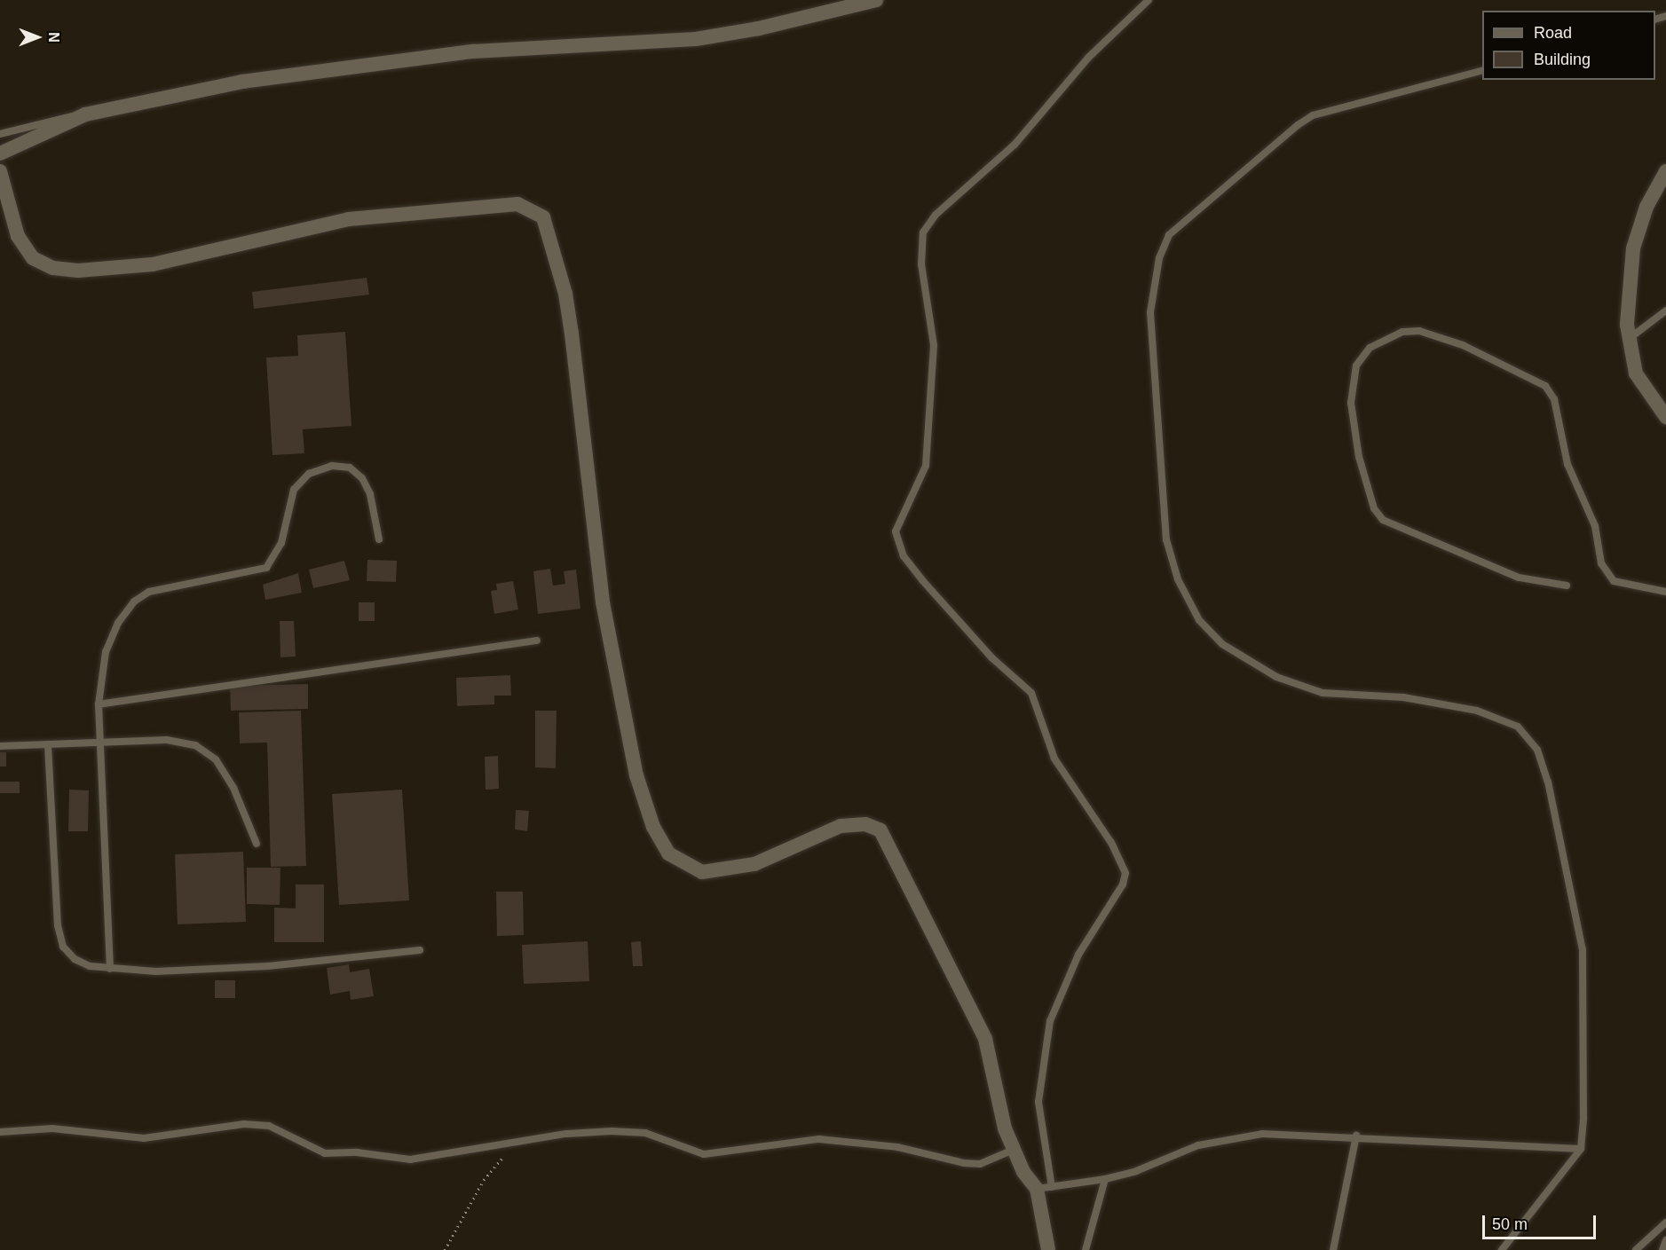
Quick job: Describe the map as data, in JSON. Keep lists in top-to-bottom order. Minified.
{"legend":["Road","Building"],"scale_bar":"50 m","north":"right"}
